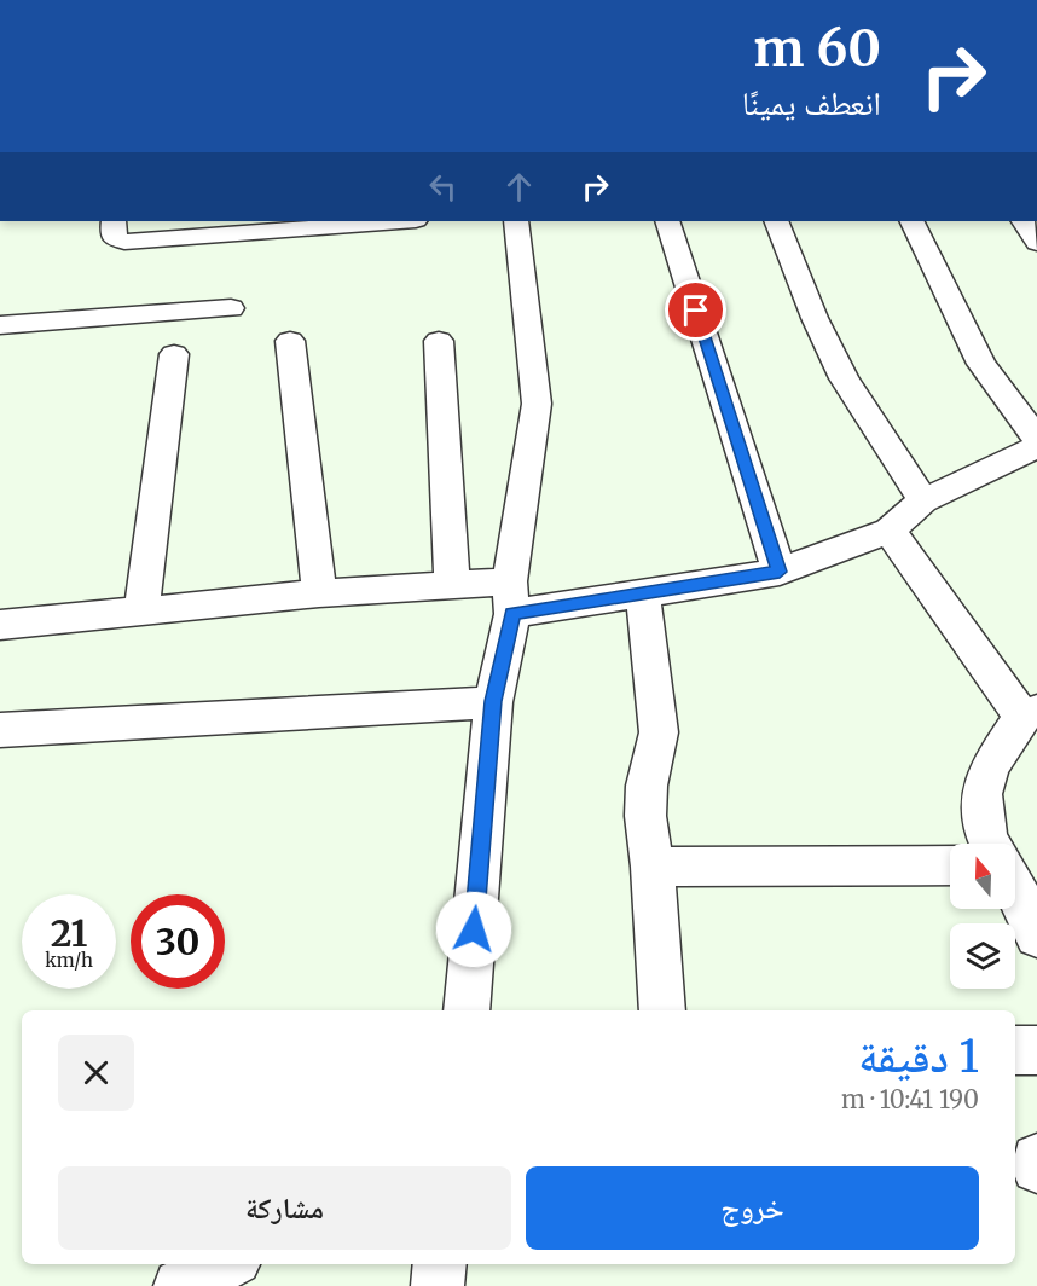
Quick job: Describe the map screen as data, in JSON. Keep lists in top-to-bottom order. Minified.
{"north":"top","page":{"turn":["60 m","انعطف يمينًا"],"speed":"21 km/h","limit":"30","heading":["1 دقيقة","190 m · 10:41"],"buttons":["خروج","مشاركة"]}}
